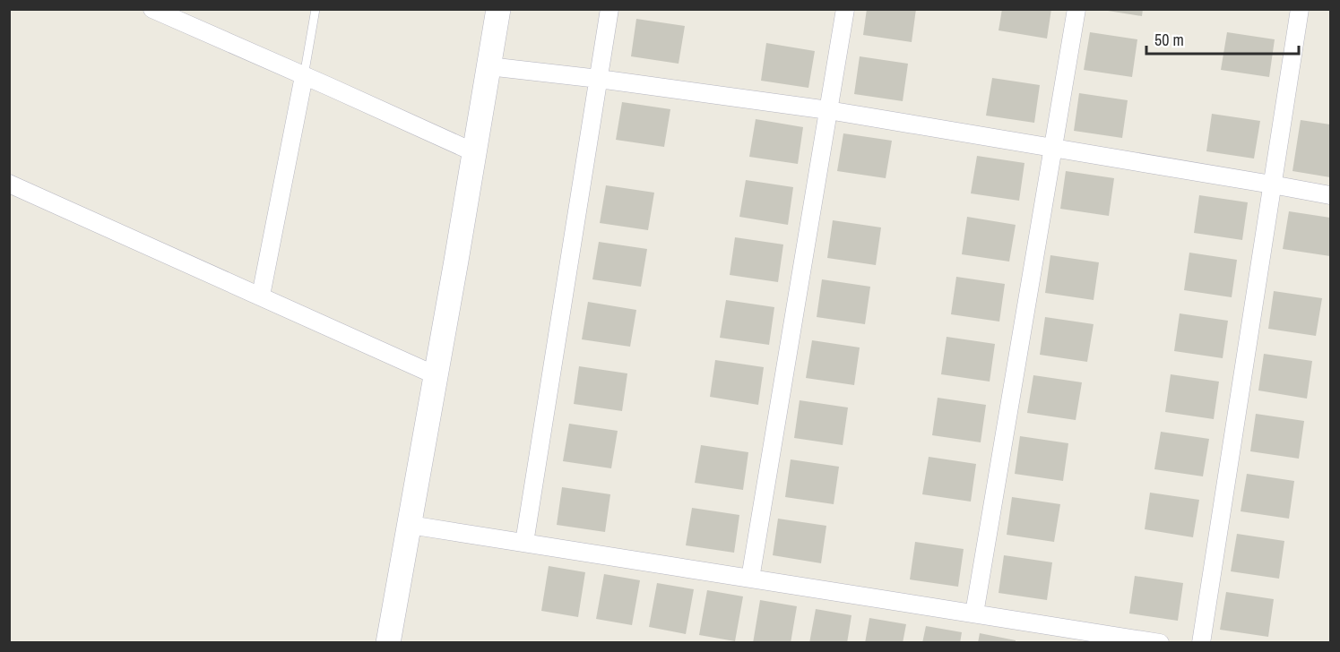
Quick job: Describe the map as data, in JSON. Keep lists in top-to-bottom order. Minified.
{"scale_bar":"50 m"}
